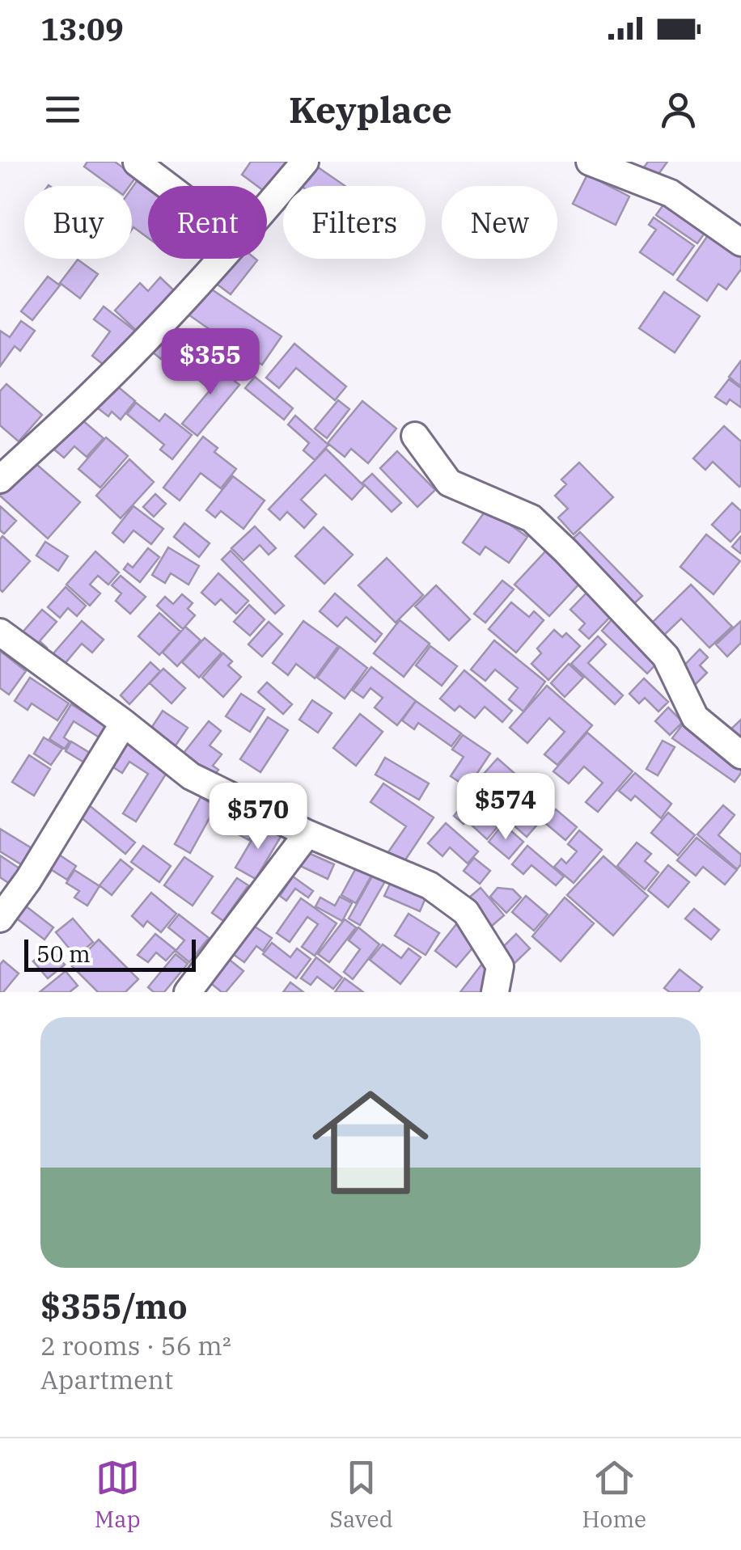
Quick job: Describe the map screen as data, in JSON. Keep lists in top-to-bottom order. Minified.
{"scale_bar":"50 m","page":{"status":"13:09","header":"Keyplace","chip":["Buy","Rent","Filters","New"],"price":["$355","$574","$570"],"scale":"50 m","list":[{"name":"$355/mo","note":"2 rooms · 56 m² · Apartment"}],"tabs":["Map","Saved","Home"]}}
